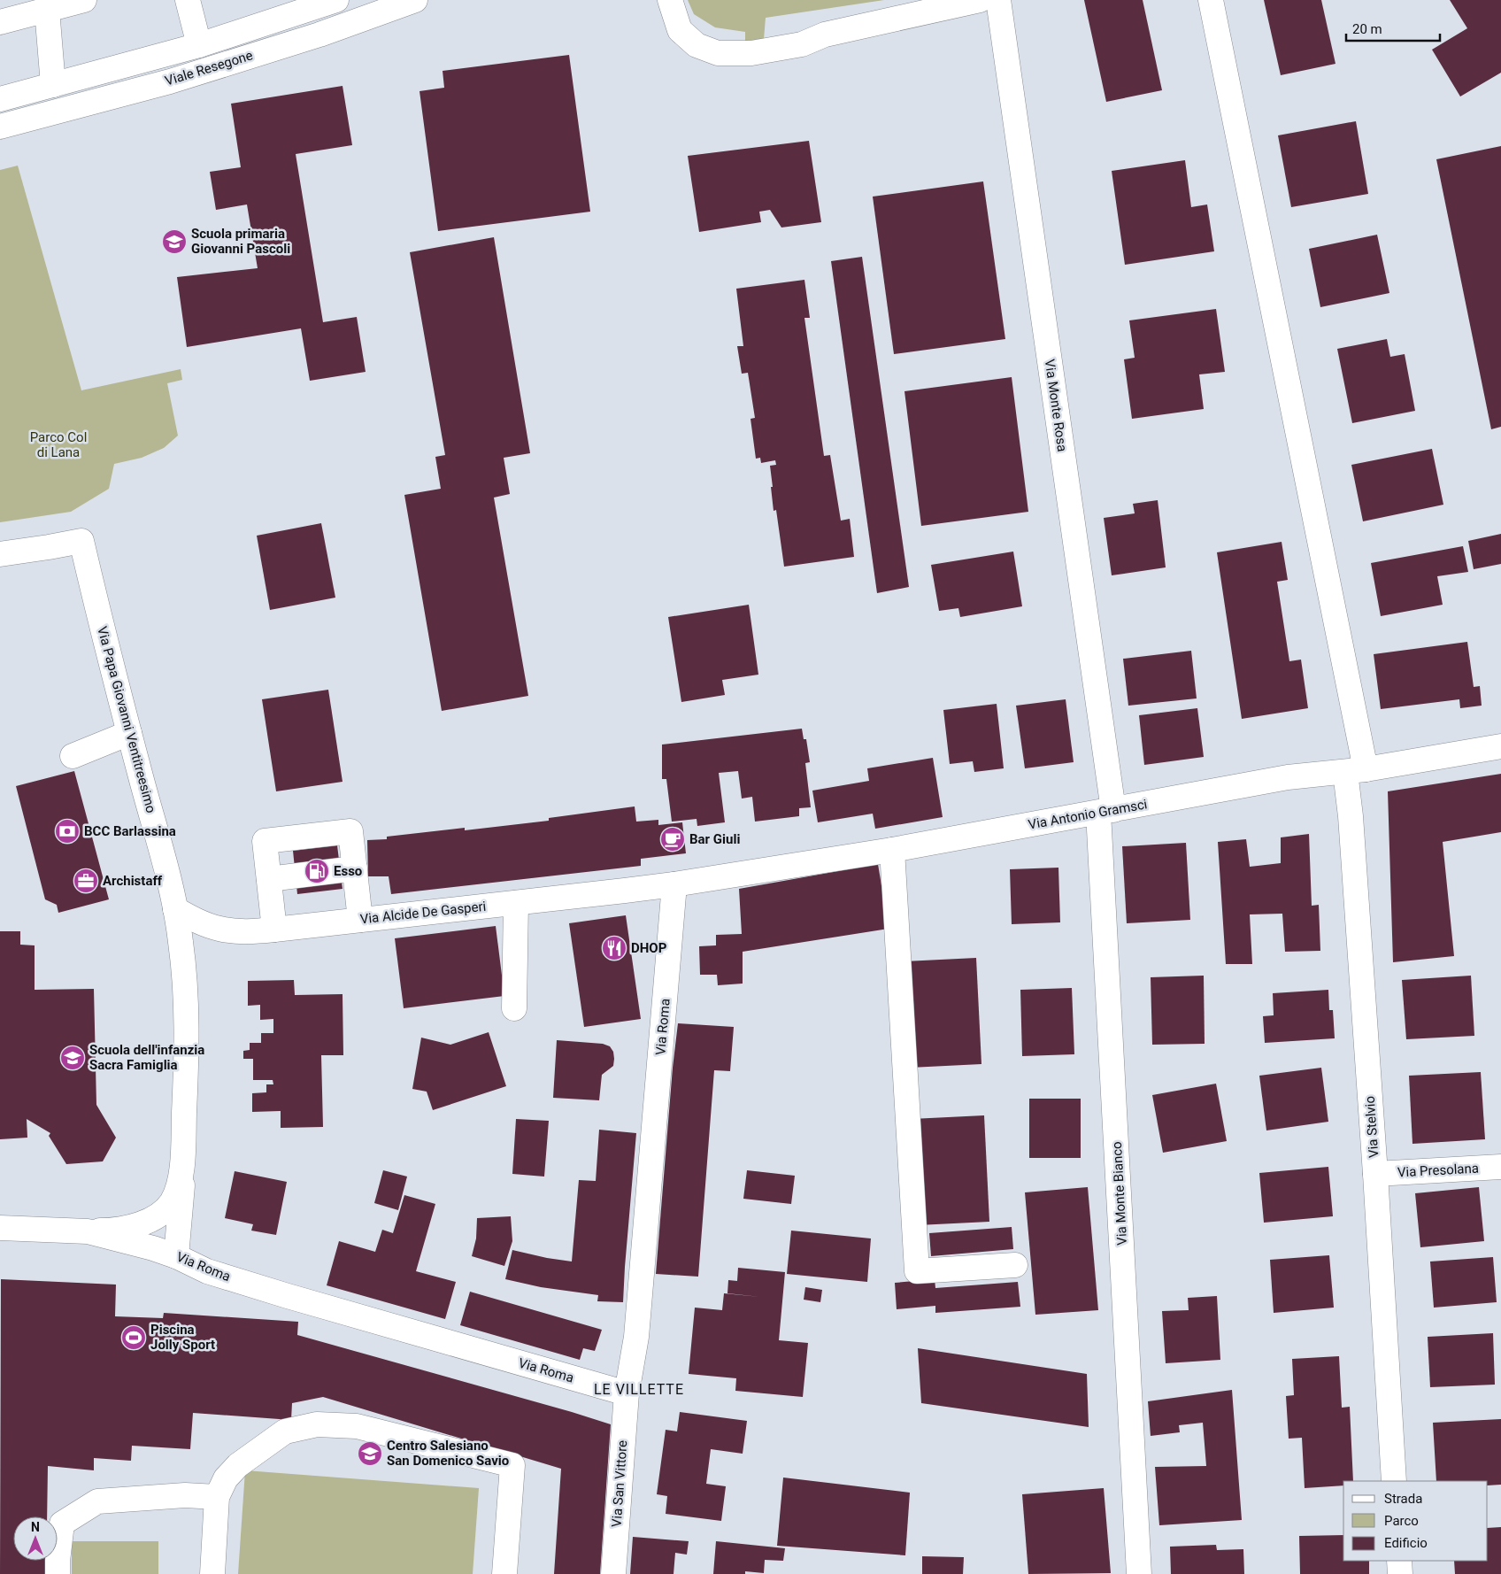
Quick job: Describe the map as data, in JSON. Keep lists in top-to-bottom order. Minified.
{"streets":{"street":["Viale Resegone","Via Monte Rosa","Via Papa Giovanni Ventitreesimo","Via Antonio Gramsci","Via Alcide De Gasperi","Via Roma","Via Stelvio","Via Presolana","Via Monte Bianco","Via San Vittore"]},"crossings":[["Via Monte Rosa","Via Antonio Gramsci"],["Via Monte Rosa","Via Monte Bianco"],["Via Papa Giovanni Ventitreesimo","Via Alcide De Gasperi"],["Via Papa Giovanni Ventitreesimo","Via Roma"],["Via Antonio Gramsci","Via Alcide De Gasperi"],["Via Antonio Gramsci","Via Roma"],["Via Antonio Gramsci","Via Stelvio"],["Via Antonio Gramsci","Via Monte Bianco"],["Via Alcide De Gasperi","Via Roma"],["Via Roma","Via San Vittore"],["Via Stelvio","Via Presolana"]],"districts":["LE VILLETTE"],"parks":["Parco Col di Lana"],"places":{"school or university":["Scuola primaria Giovanni Pascoli","Scuola dell'infanzia Sacra Famiglia","Centro Salesiano San Domenico Savio"],"bank":["BCC Barlassina"],"cafe":["Bar Giuli"],"fuel station":["Esso"],"office":["Archistaff"],"restaurant":["DHOP"],"sports":["Piscina Jolly Sport"]},"legend":["Strada","Parco","Edificio"],"scale_bar":"20 m","north":"top"}
